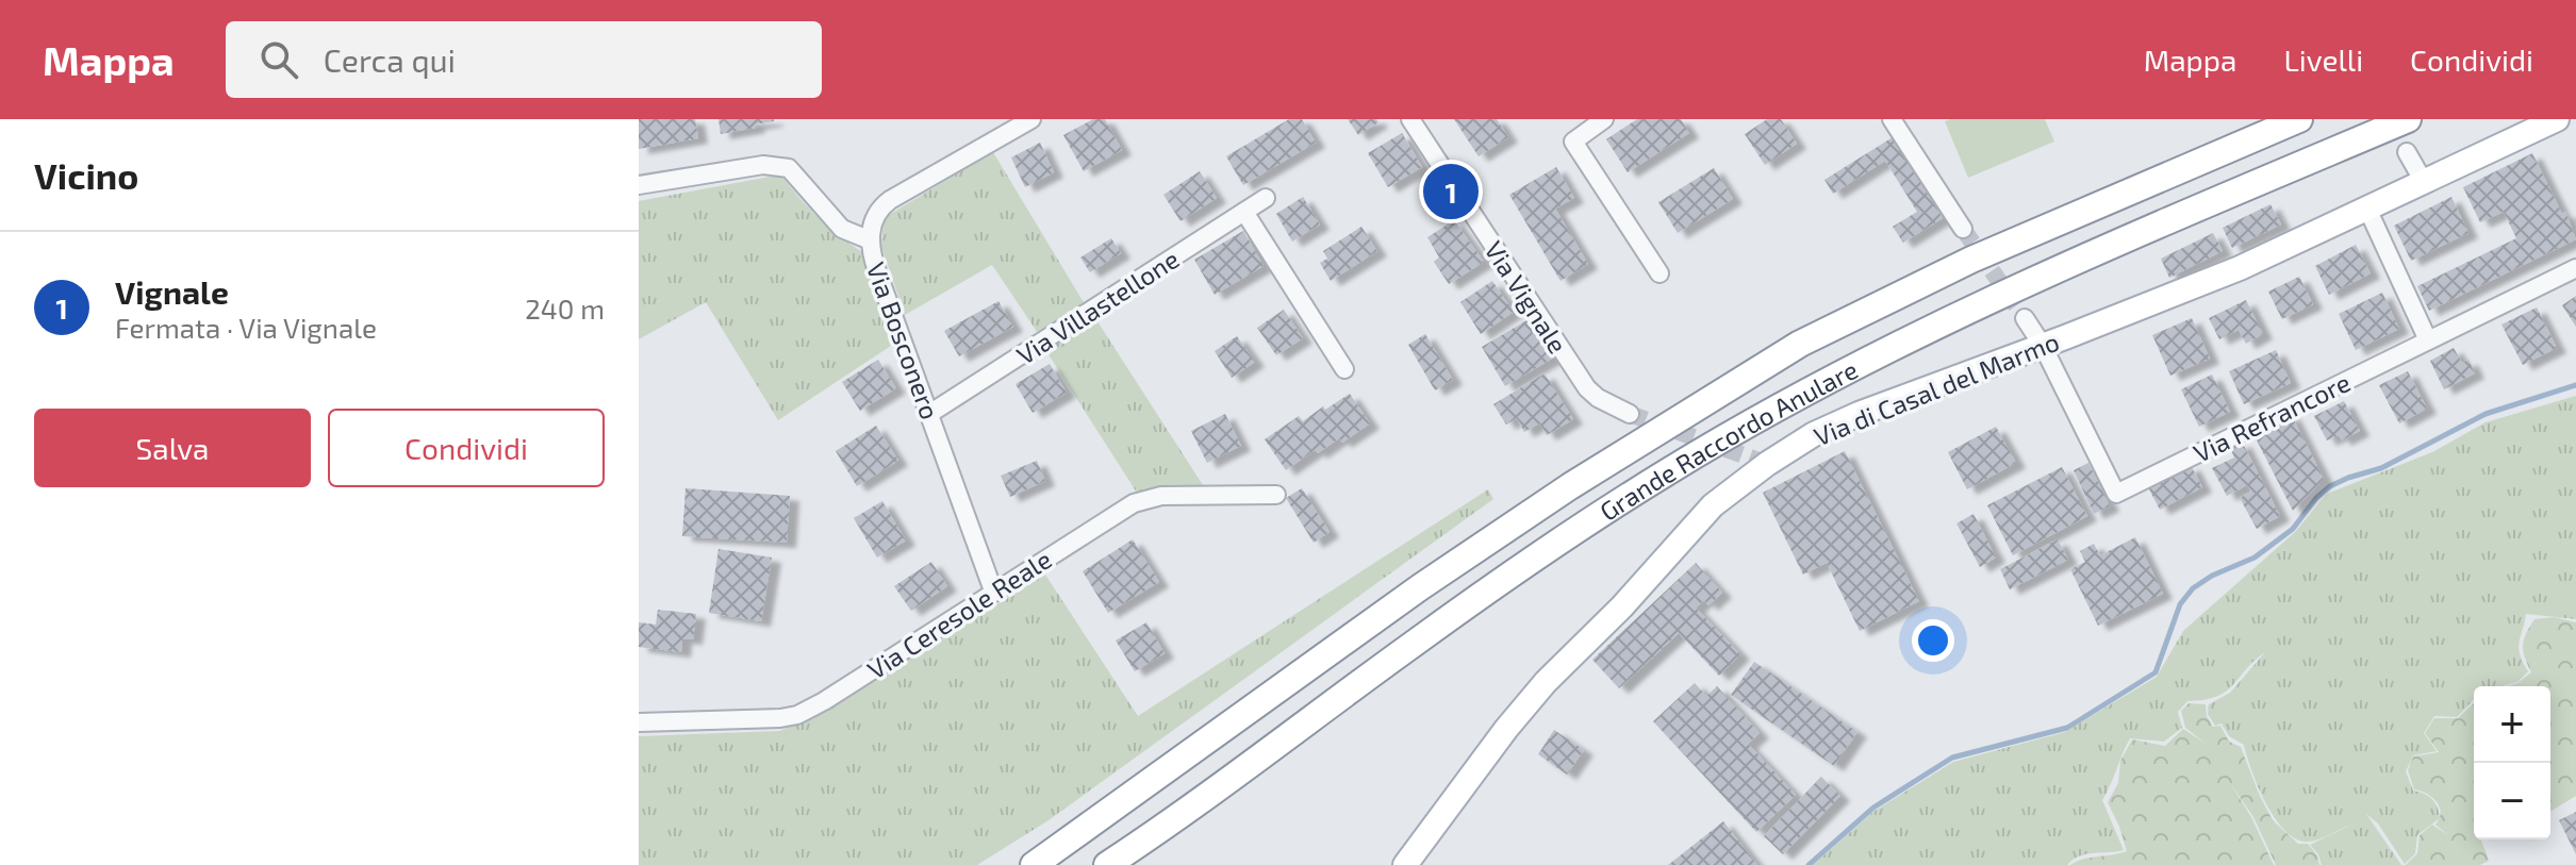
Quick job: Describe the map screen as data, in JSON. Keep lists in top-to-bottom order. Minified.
{"streets":{"highway":["Grande Raccordo Anulare"],"main road":["Via di Casal del Marmo"],"street":["Via Vignale","Via Villastellone","Via Bosconero","Via Refrancore","Via Ceresole Reale"]},"crossings":[["Via Villastellone","Via Bosconero"],["Via Bosconero","Via Ceresole Reale"],["Via di Casal del Marmo","Via Refrancore"]],"page":{"header":"Mappa","search":"Cerca qui","nav":["Mappa","Livelli","Condividi"],"heading":"Vicino","pins":"1","list":[{"mark":"1","name":"Vignale","note":"Fermata · Via Vignale","value":"240 m"}],"buttons":["Salva","Condividi"],"map_buttons":["+","−"]}}
